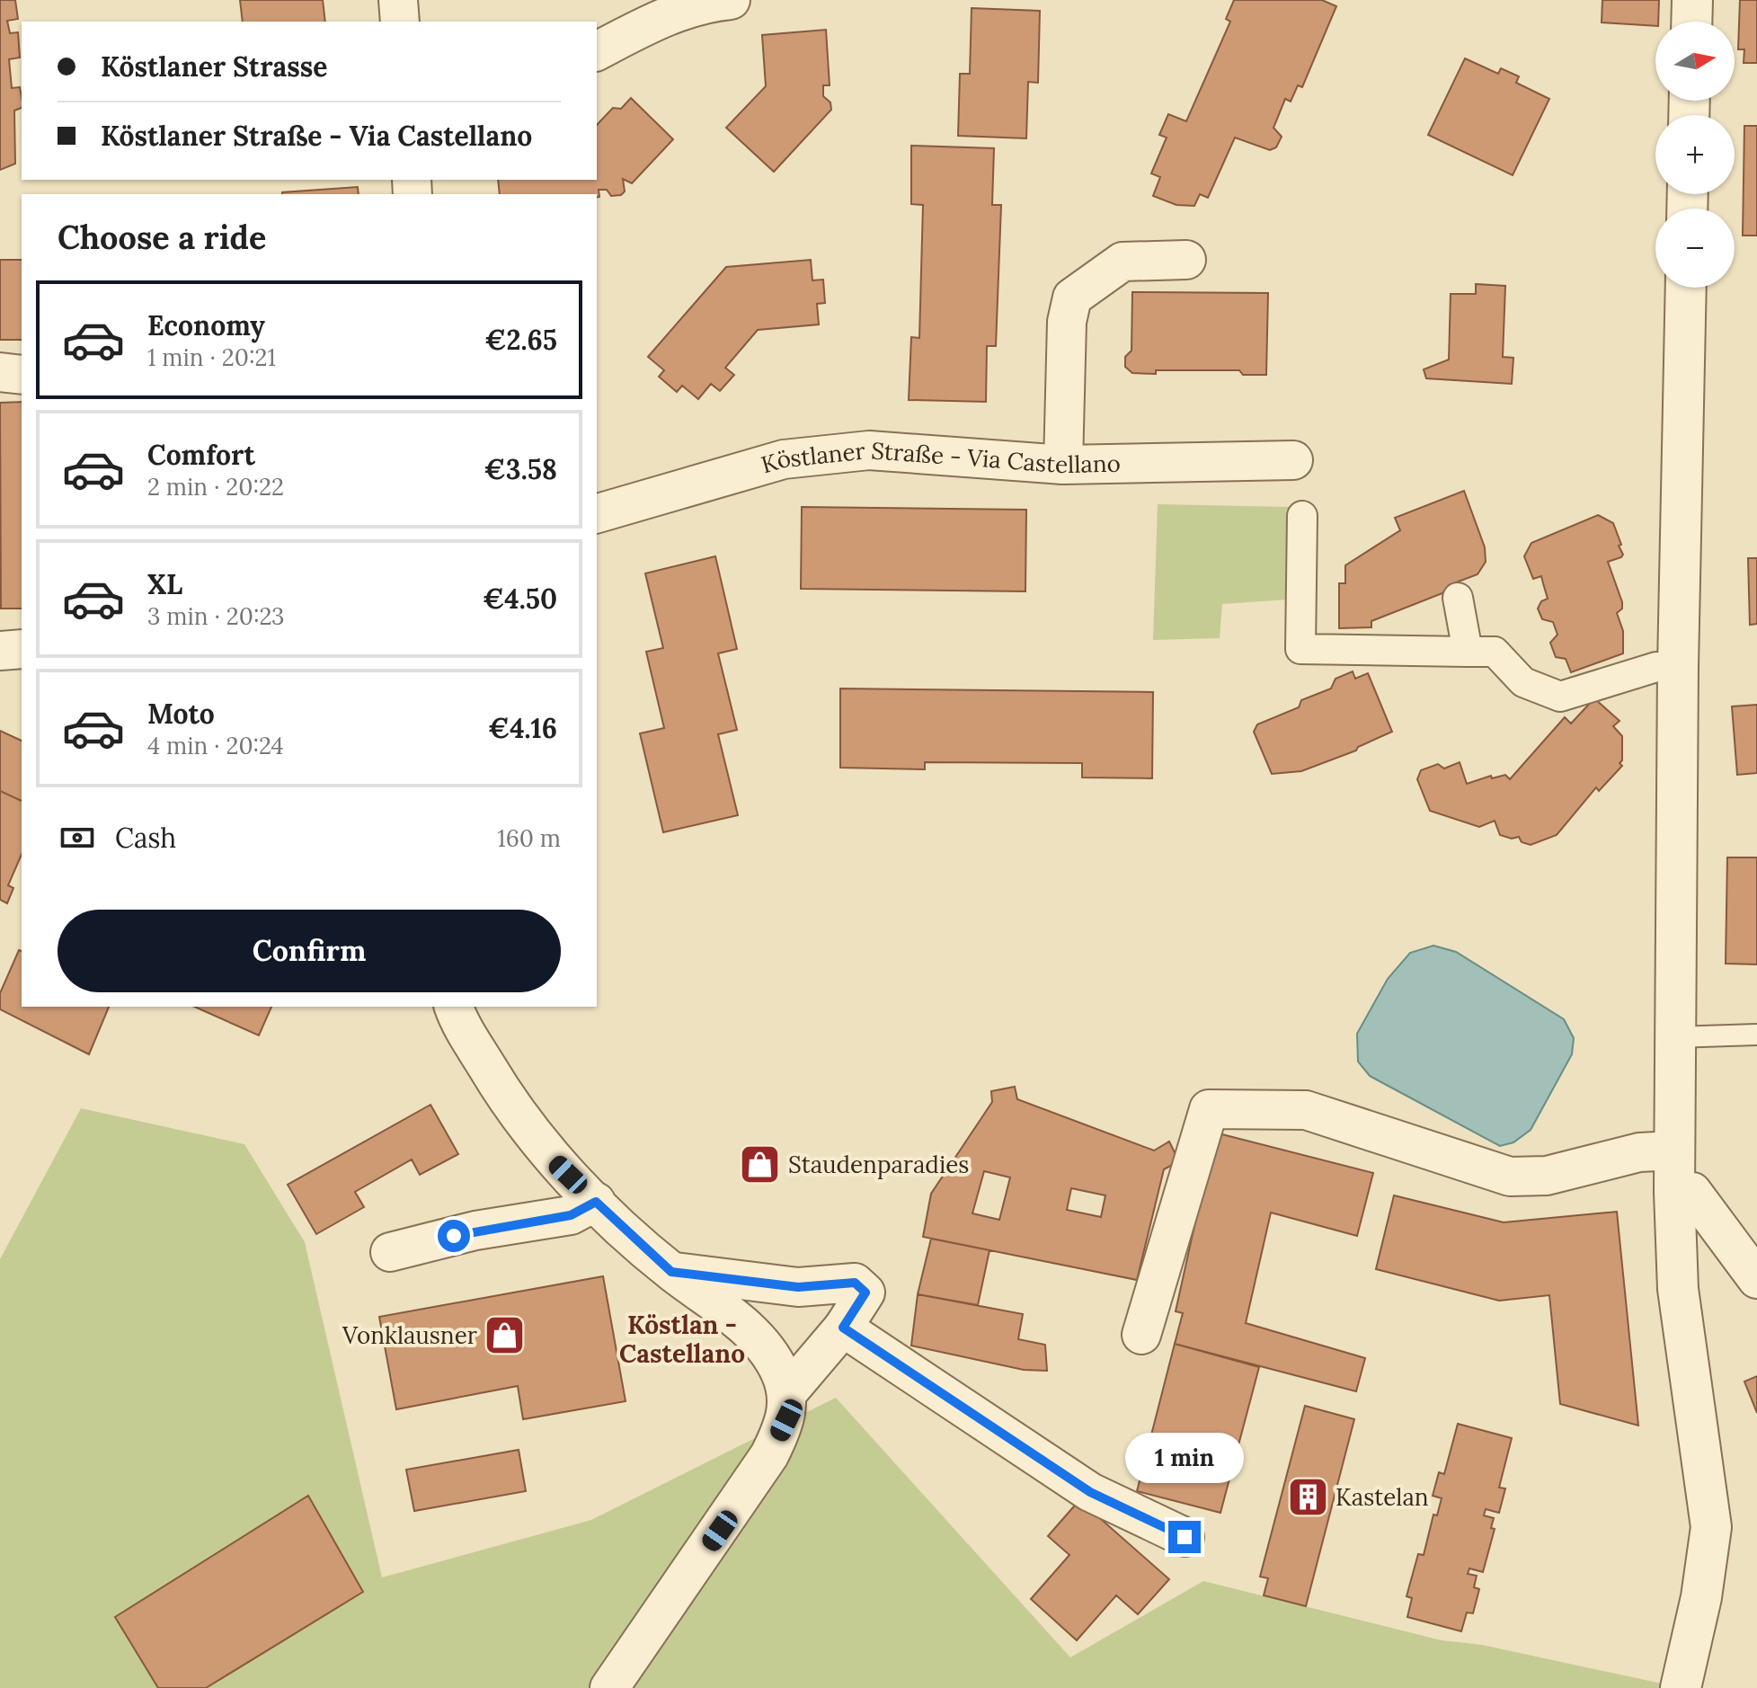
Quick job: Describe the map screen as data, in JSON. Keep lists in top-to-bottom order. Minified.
{"streets":{"street":["Köstlaner Straße - Via Castellano"]},"districts":["Köstlan - Castellano"],"places":{"shop":["Staudenparadies","Vonklausner"],"building":["Kastelan"]},"north":"right","page":{"map_buttons":["+","−"],"banner":["Köstlaner Strasse","Köstlaner Straße - Via Castellano"],"heading":"Choose a ride","list":[{"name":"Economy","note":"1 min · 20:21","value":"€2.65"},{"name":"Comfort","note":"2 min · 20:22","value":"€3.58"},{"name":"XL","note":"3 min · 20:23","value":"€4.50"},{"name":"Moto","note":"4 min · 20:24","value":"€4.16"}],"pay":["Cash","160 m"],"buttons":"Confirm","bubble":"1 min"}}
